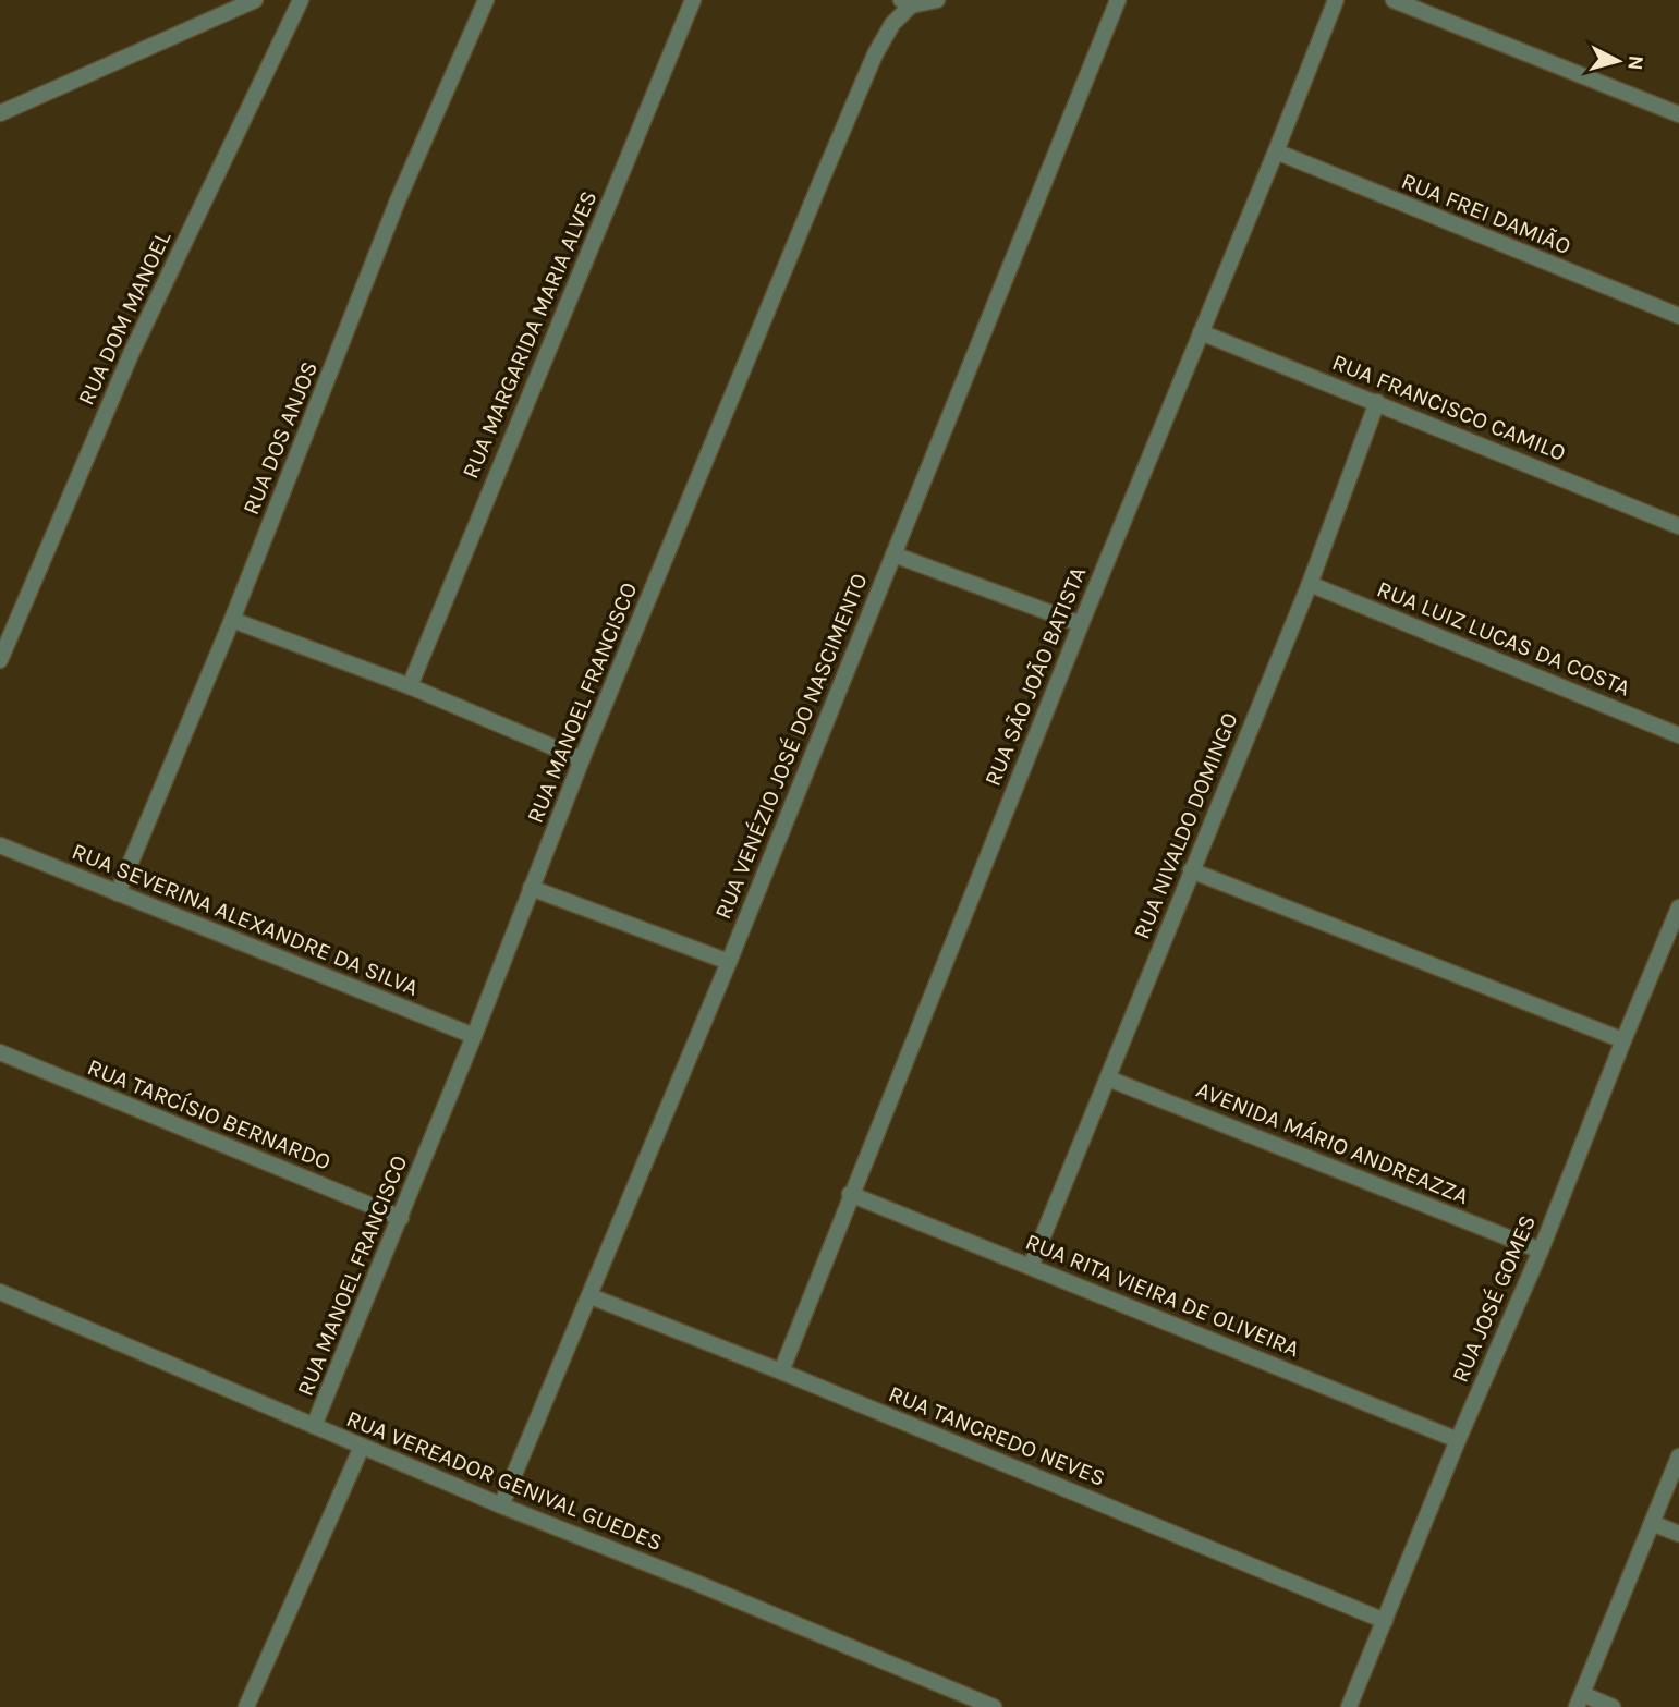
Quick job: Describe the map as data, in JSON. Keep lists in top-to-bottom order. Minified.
{"streets":{"street":["RUA FREI DAMIÃO","RUA DOM MANOEL","RUA MARGARIDA MARIA ALVES","RUA FRANCISCO CAMILO","RUA DOS ANJOS","RUA LUIZ LUCAS DA COSTA","RUA SÃO JOÃO BATISTA","RUA MANOEL FRANCISCO","RUA VENÉZIO JOSÉ DO NASCIMENTO","RUA NIVALDO DOMINGO","RUA SEVERINA ALEXANDRE DA SILVA","RUA TARCÍSIO BERNARDO","AVENIDA MÁRIO ANDREAZZA","RUA RITA VIEIRA DE OLIVEIRA","RUA JOSÉ GOMES","RUA TANCREDO NEVES","RUA VEREADOR GENIVAL GUEDES"]},"crossings":[["RUA FREI DAMIÃO","RUA SÃO JOÃO BATISTA"],["RUA FRANCISCO CAMILO","RUA SÃO JOÃO BATISTA"],["RUA FRANCISCO CAMILO","RUA NIVALDO DOMINGO"],["RUA DOS ANJOS","RUA SEVERINA ALEXANDRE DA SILVA"],["RUA LUIZ LUCAS DA COSTA","RUA NIVALDO DOMINGO"],["RUA SÃO JOÃO BATISTA","RUA RITA VIEIRA DE OLIVEIRA"],["RUA SÃO JOÃO BATISTA","RUA TANCREDO NEVES"],["RUA MANOEL FRANCISCO","RUA SEVERINA ALEXANDRE DA SILVA"],["RUA MANOEL FRANCISCO","RUA TARCÍSIO BERNARDO"],["RUA MANOEL FRANCISCO","RUA VEREADOR GENIVAL GUEDES"],["RUA VENÉZIO JOSÉ DO NASCIMENTO","RUA TANCREDO NEVES"],["RUA VENÉZIO JOSÉ DO NASCIMENTO","RUA VEREADOR GENIVAL GUEDES"],["RUA NIVALDO DOMINGO","AVENIDA MÁRIO ANDREAZZA"],["RUA NIVALDO DOMINGO","RUA RITA VIEIRA DE OLIVEIRA"],["AVENIDA MÁRIO ANDREAZZA","RUA JOSÉ GOMES"],["RUA RITA VIEIRA DE OLIVEIRA","RUA JOSÉ GOMES"],["RUA JOSÉ GOMES","RUA TANCREDO NEVES"]],"north":"right"}
